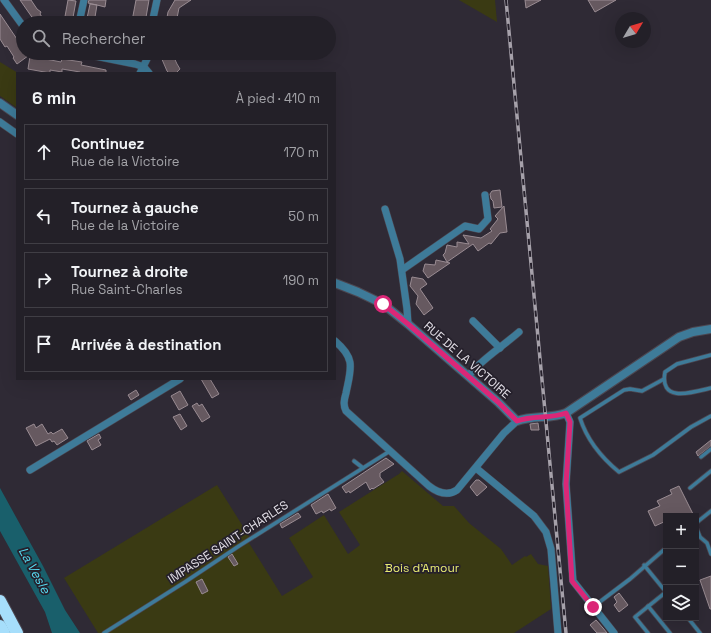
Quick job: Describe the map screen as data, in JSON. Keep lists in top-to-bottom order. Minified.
{"streets":{"street":["RUE DE LA VICTOIRE"],"lane":["IMPASSE SAINT-CHARLES"]},"water":["La Vesle"],"parks":["Bois d'Amour"],"north":"top right","page":{"search":"Rechercher","heading":["6 min","À pied · 410 m"],"list":[["Continuez","Rue de la Victoire","170 m"],["Tournez à gauche","Rue de la Victoire","50 m"],["Tournez à droite","Rue Saint-Charles","190 m"],"Arrivée à destination"],"map_buttons":["+","−"]}}
